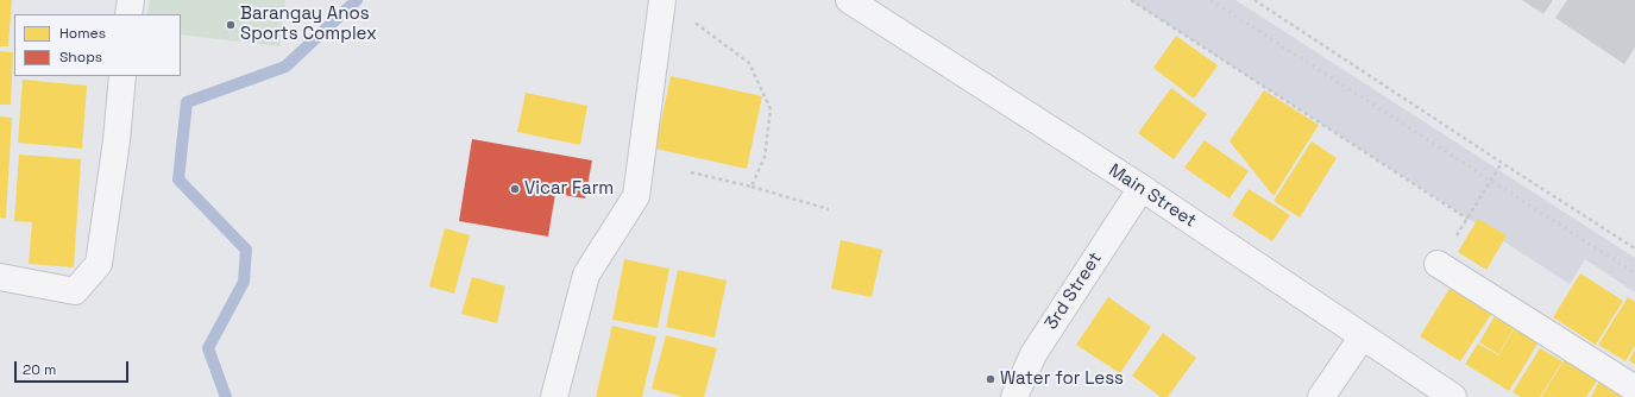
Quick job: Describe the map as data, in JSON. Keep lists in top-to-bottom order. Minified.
{"streets":{"street":["Main Street","3rd Street"]},"crossings":[["Main Street","3rd Street"]],"places":["Barangay Anos Sports Complex","Vicar Farm","Water for Less"],"legend":["Homes","Shops"],"scale_bar":"20 m"}
